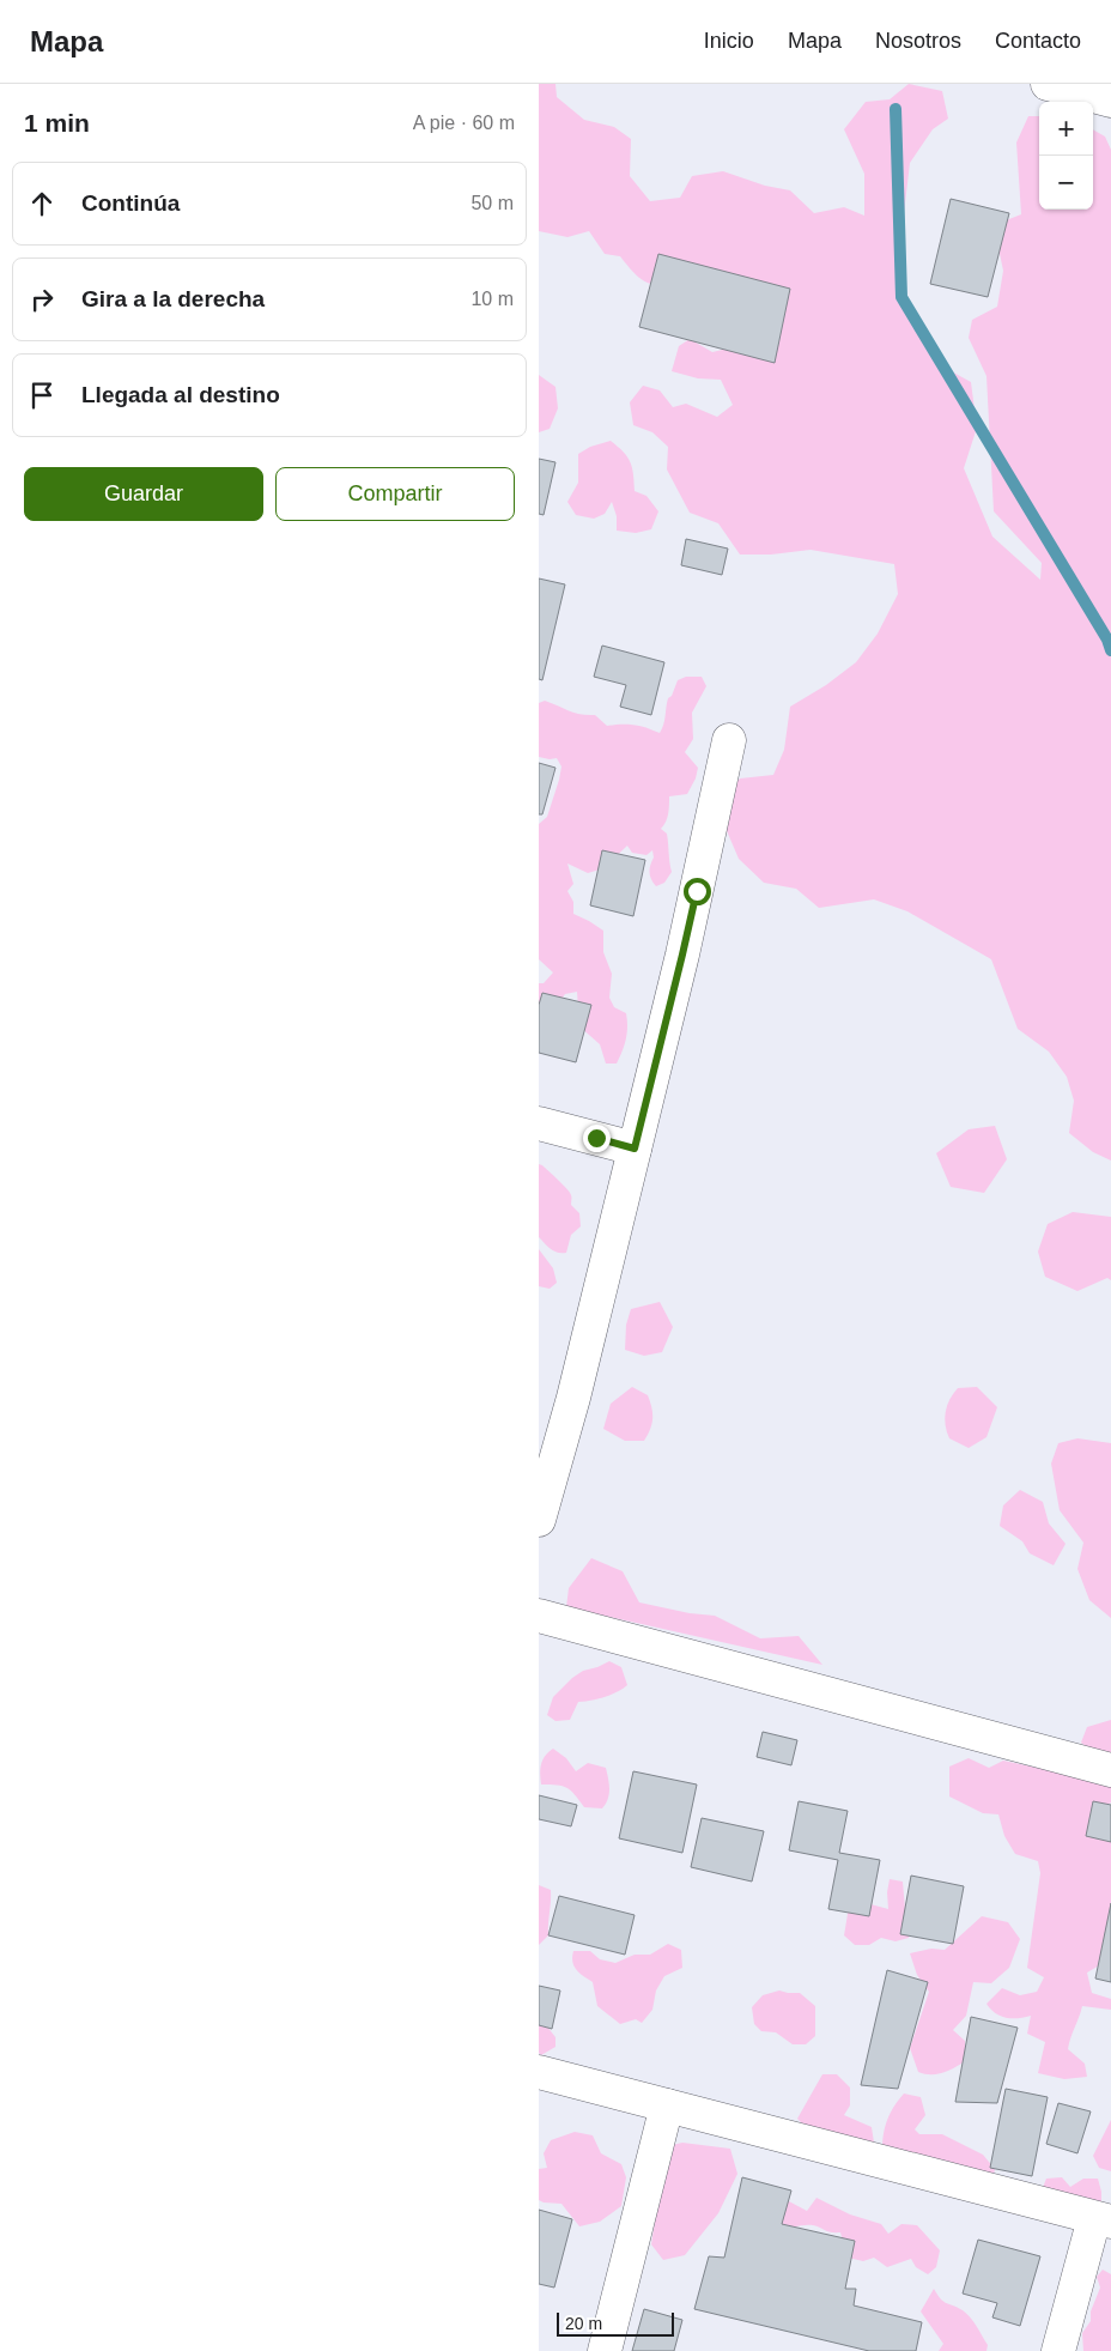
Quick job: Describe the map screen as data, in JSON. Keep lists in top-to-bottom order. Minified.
{"scale_bar":"20 m","page":{"header":"Mapa","nav":["Inicio","Mapa","Nosotros","Contacto"],"heading":["1 min","A pie · 60 m"],"map_buttons":["+","−"],"list":[["Continúa","50 m"],["Gira a la derecha","10 m"],"Llegada al destino"],"buttons":["Guardar","Compartir"],"scale":"20 m"}}
